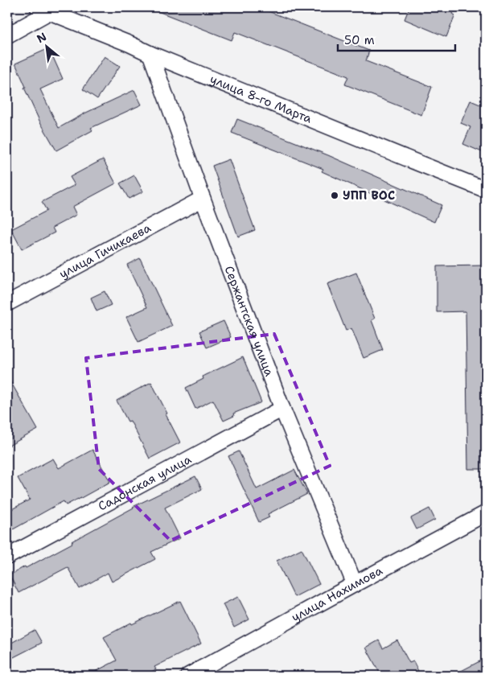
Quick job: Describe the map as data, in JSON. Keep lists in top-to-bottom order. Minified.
{"streets":{"street":["улица 8-го Марта","улица Гичикаева","Сержантская улица","Садонская улица","улица Нахимова"]},"crossings":[["улица 8-го Марта","Сержантская улица"],["улица Гичикаева","Сержантская улица"],["Сержантская улица","Садонская улица"],["Сержантская улица","улица Нахимова"]],"places":["УПП ВОС"],"scale_bar":"50 m","north":"top left"}
